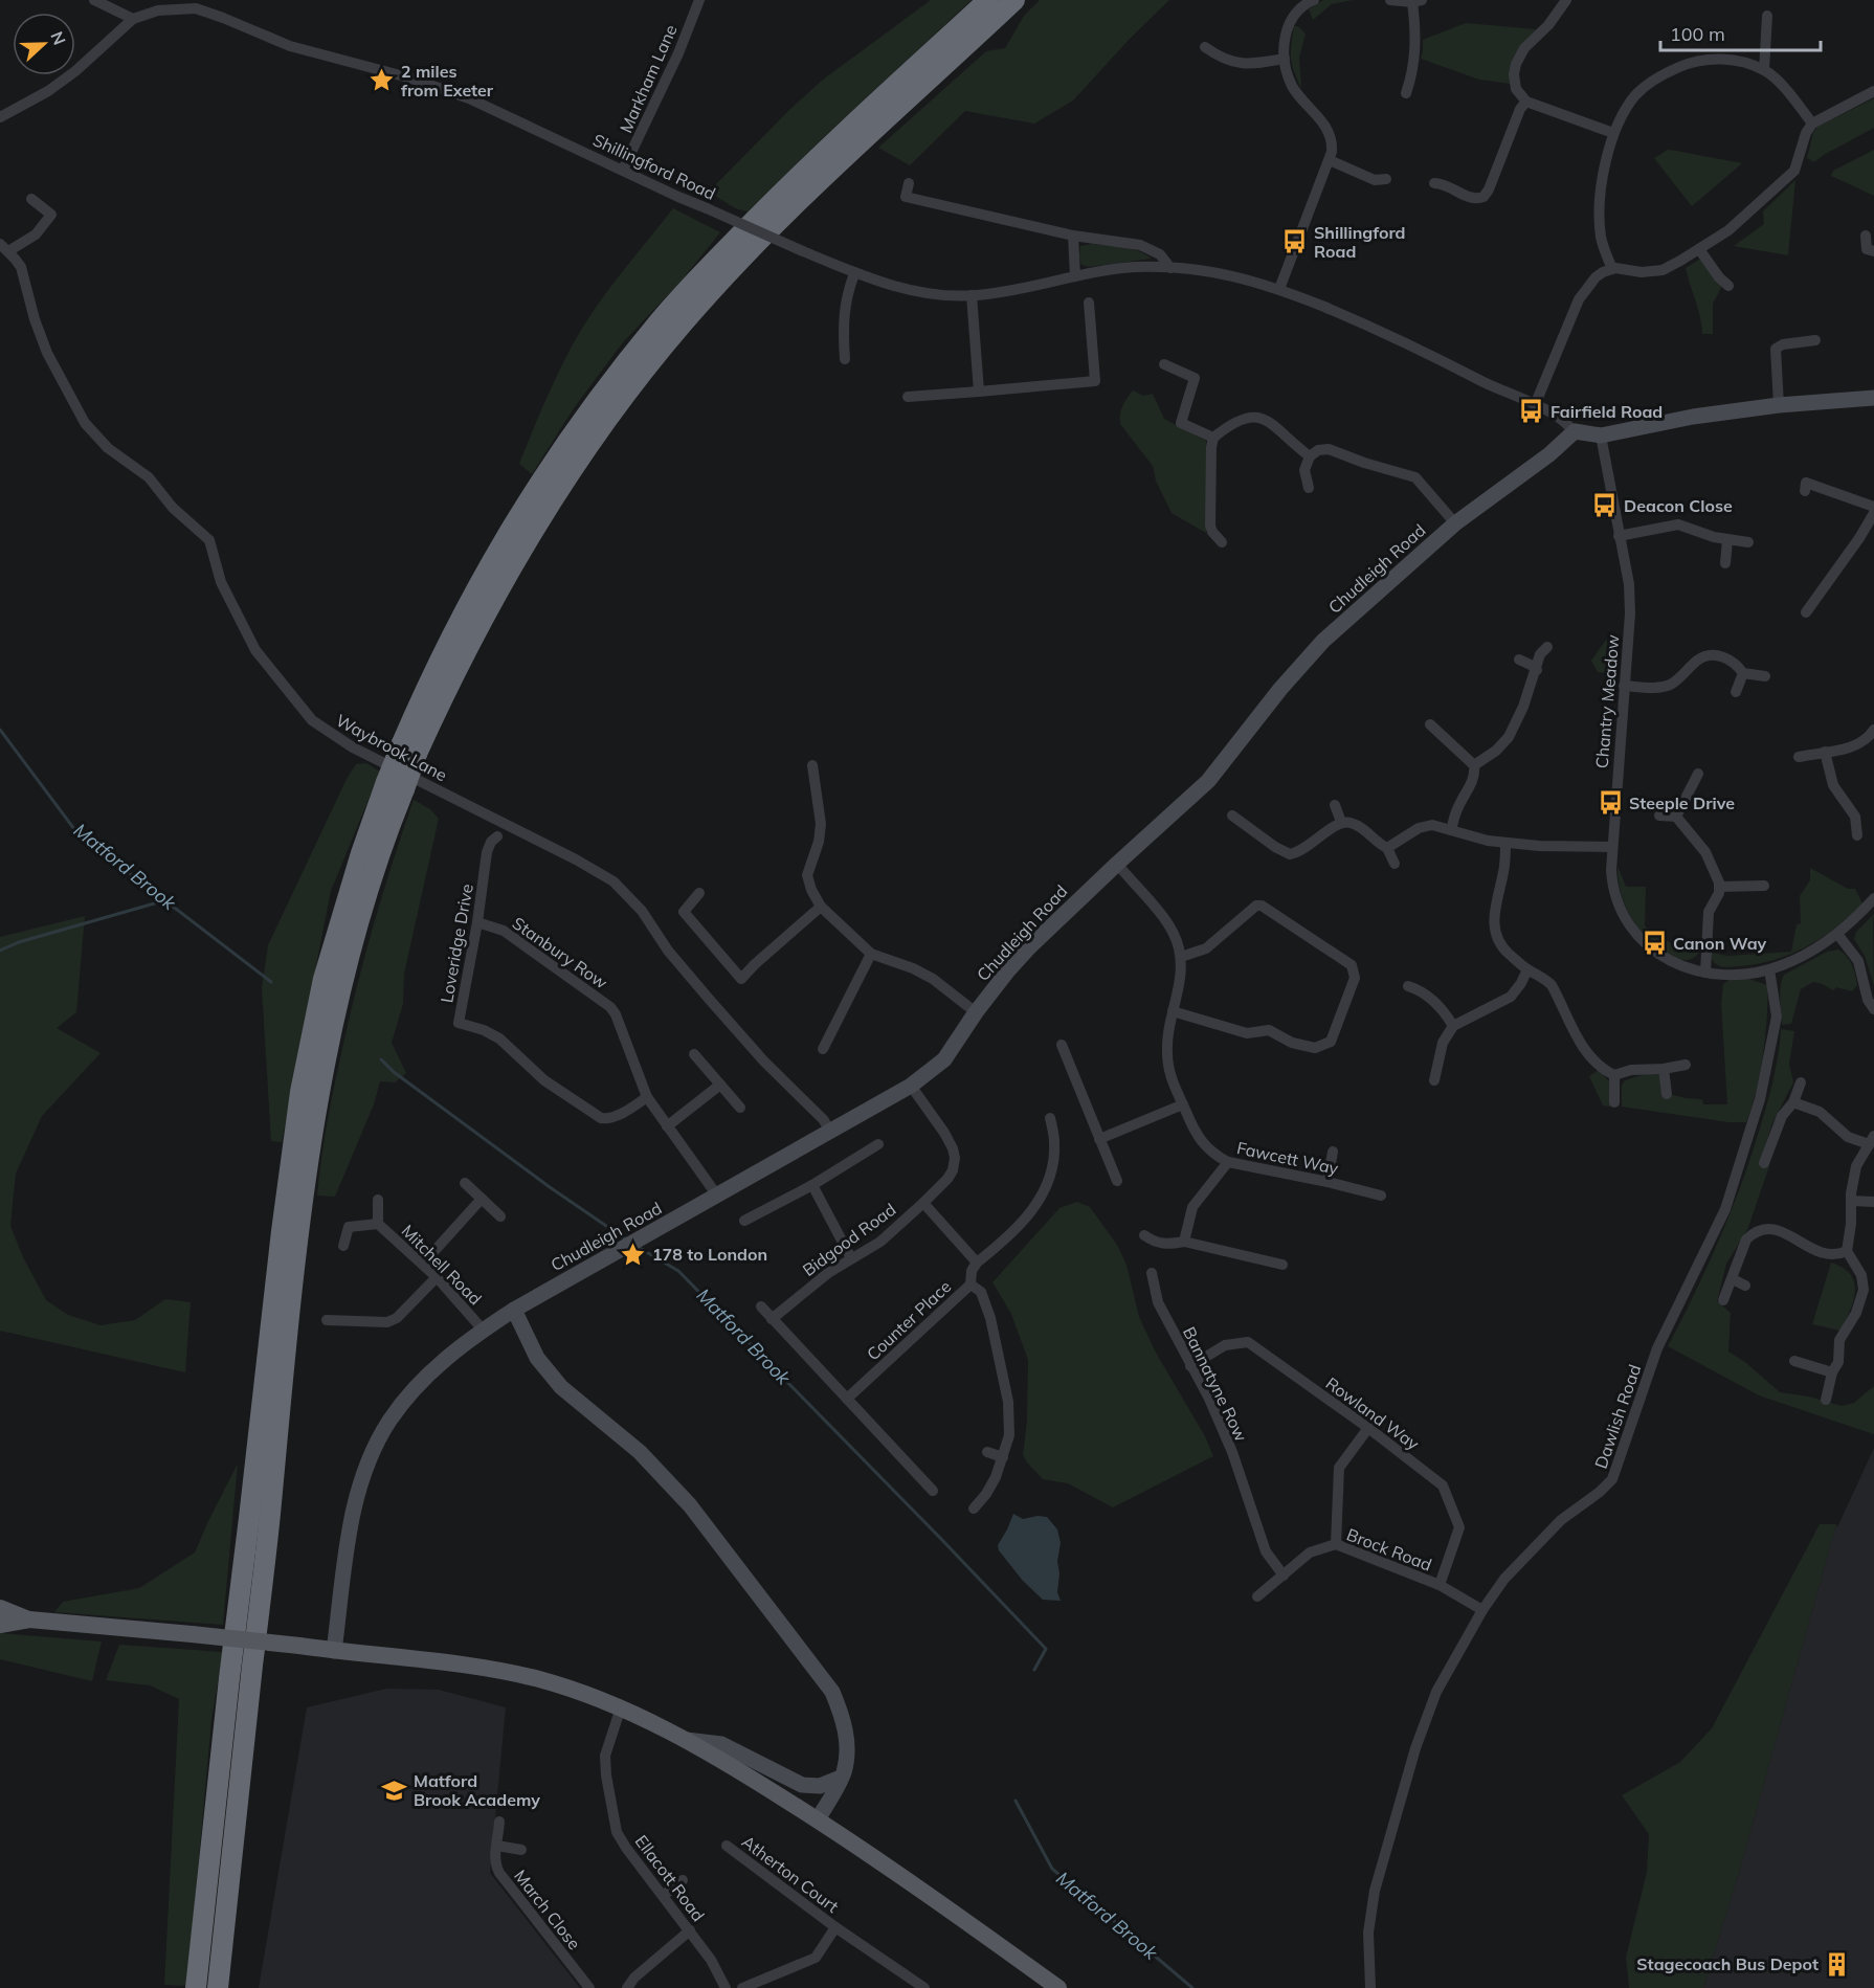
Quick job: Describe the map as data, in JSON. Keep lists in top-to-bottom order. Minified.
{"streets":{"street":["Markham Lane","Shillingford Road","Chudleigh Road","Chantry Meadow","Waybrook Lane","Loveridge Drive","Stanbury Row","Fawcett Way","Bidgood Road","Mitchell Road","Counter Place","Bannatyne Row","Rowland Way","Dawlish Road","Brock Road","Atherton Court","Ellacott Road","March Close"]},"crossings":[["Markham Lane","Shillingford Road"],["Shillingford Road","Chudleigh Road"],["Chudleigh Road","Waybrook Lane"],["Chudleigh Road","Stanbury Row"],["Chudleigh Road","Fawcett Way"],["Chudleigh Road","Bidgood Road"],["Chudleigh Road","Mitchell Road"],["Chantry Meadow","Dawlish Road"],["Loveridge Drive","Stanbury Row"],["Bannatyne Row","Rowland Way"],["Bannatyne Row","Brock Road"],["Rowland Way","Brock Road"],["Dawlish Road","Brock Road"]],"water":["Matford Brook"],"places":{"place":["2 miles from Exeter","178 to London"],"bus stop":["Shillingford Road","Fairfield Road","Deacon Close","Steeple Drive","Canon Way"],"school or university":["Matford Brook Academy"],"building":["Stagecoach Bus Depot"]},"scale_bar":"100 m","north":"right"}
